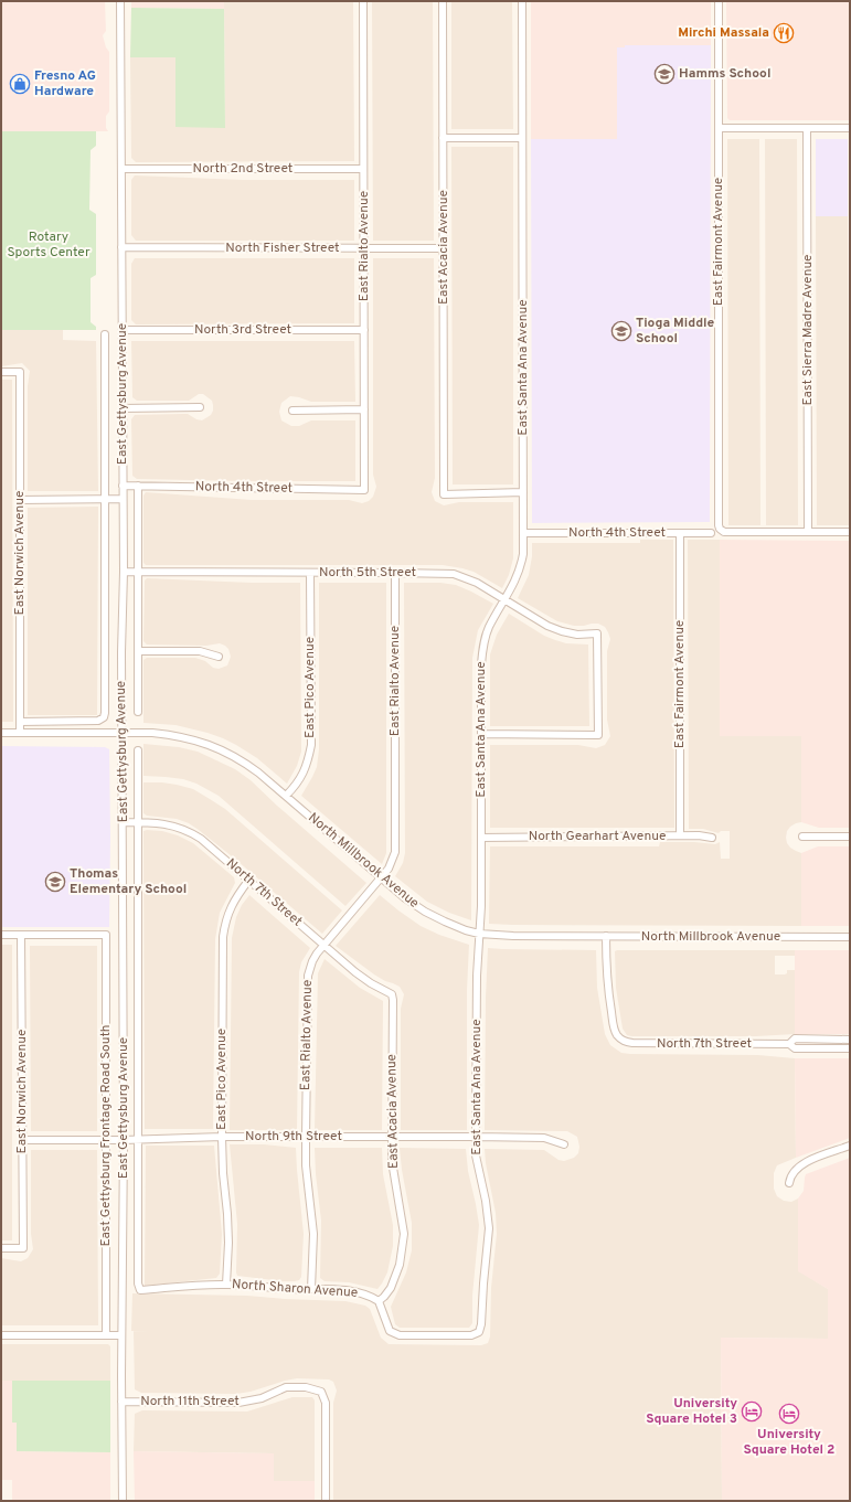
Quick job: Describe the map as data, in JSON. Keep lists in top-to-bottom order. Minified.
{"streets":{"street":["North 2nd Street","East Fairmont Avenue","East Rialto Avenue","East Acacia Avenue","North Fisher Street","North 3rd Street","East Sierra Madre Avenue","East Santa Ana Avenue","East Gettysburg Avenue","North 4th Street","East Norwich Avenue","North 5th Street","East Pico Avenue","North Gearhart Avenue","North Millbrook Avenue","North 7th Street","East Gettysburg Frontage Road South","North 9th Street","North Sharon Avenue","North 11th Street"]},"crossings":[["North 2nd Street","East Rialto Avenue"],["North 2nd Street","East Gettysburg Avenue"],["East Fairmont Avenue","East Sierra Madre Avenue"],["East Fairmont Avenue","North 4th Street"],["East Fairmont Avenue","North Gearhart Avenue"],["East Rialto Avenue","North Fisher Street"],["East Rialto Avenue","North 3rd Street"],["East Rialto Avenue","North 4th Street"],["East Rialto Avenue","North 5th Street"],["East Rialto Avenue","North Millbrook Avenue"],["East Rialto Avenue","North 7th Street"],["East Rialto Avenue","North 9th Street"],["East Rialto Avenue","North Sharon Avenue"],["East Acacia Avenue","North Fisher Street"],["East Acacia Avenue","East Santa Ana Avenue"],["East Acacia Avenue","North 7th Street"],["East Acacia Avenue","North 9th Street"],["East Acacia Avenue","North Sharon Avenue"],["North Fisher Street","East Gettysburg Avenue"],["North 3rd Street","East Gettysburg Avenue"],["East Santa Ana Avenue","North 4th Street"],["East Santa Ana Avenue","North 5th Street"],["East Santa Ana Avenue","North Gearhart Avenue"],["East Santa Ana Avenue","North Millbrook Avenue"],["East Santa Ana Avenue","North 9th Street"],["East Santa Ana Avenue","North Sharon Avenue"],["East Gettysburg Avenue","North 4th Street"],["East Gettysburg Avenue","East Norwich Avenue"],["East Gettysburg Avenue","North 5th Street"],["East Gettysburg Avenue","North Millbrook Avenue"],["East Gettysburg Avenue","North 7th Street"],["East Gettysburg Avenue","North 9th Street"],["East Gettysburg Avenue","North 11th Street"],["East Norwich Avenue","North Millbrook Avenue"],["East Norwich Avenue","East Gettysburg Frontage Road South"],["East Norwich Avenue","North 9th Street"],["North 5th Street","East Pico Avenue"],["East Pico Avenue","North Millbrook Avenue"],["East Pico Avenue","North 7th Street"],["East Pico Avenue","North 9th Street"],["East Pico Avenue","North Sharon Avenue"],["North Millbrook Avenue","North 7th Street"],["East Gettysburg Frontage Road South","North 9th Street"],["North 9th Street","North Sharon Avenue"]],"parks":["Rotary Sports Center"],"places":{"restaurant":["Mirchi Massala"],"school or university":["Hamms School","Tioga Middle School","Thomas Elementary School"],"shop":["Fresno AG Hardware"],"hotel":["University Square Hotel 3","University Square Hotel 2"]}}
